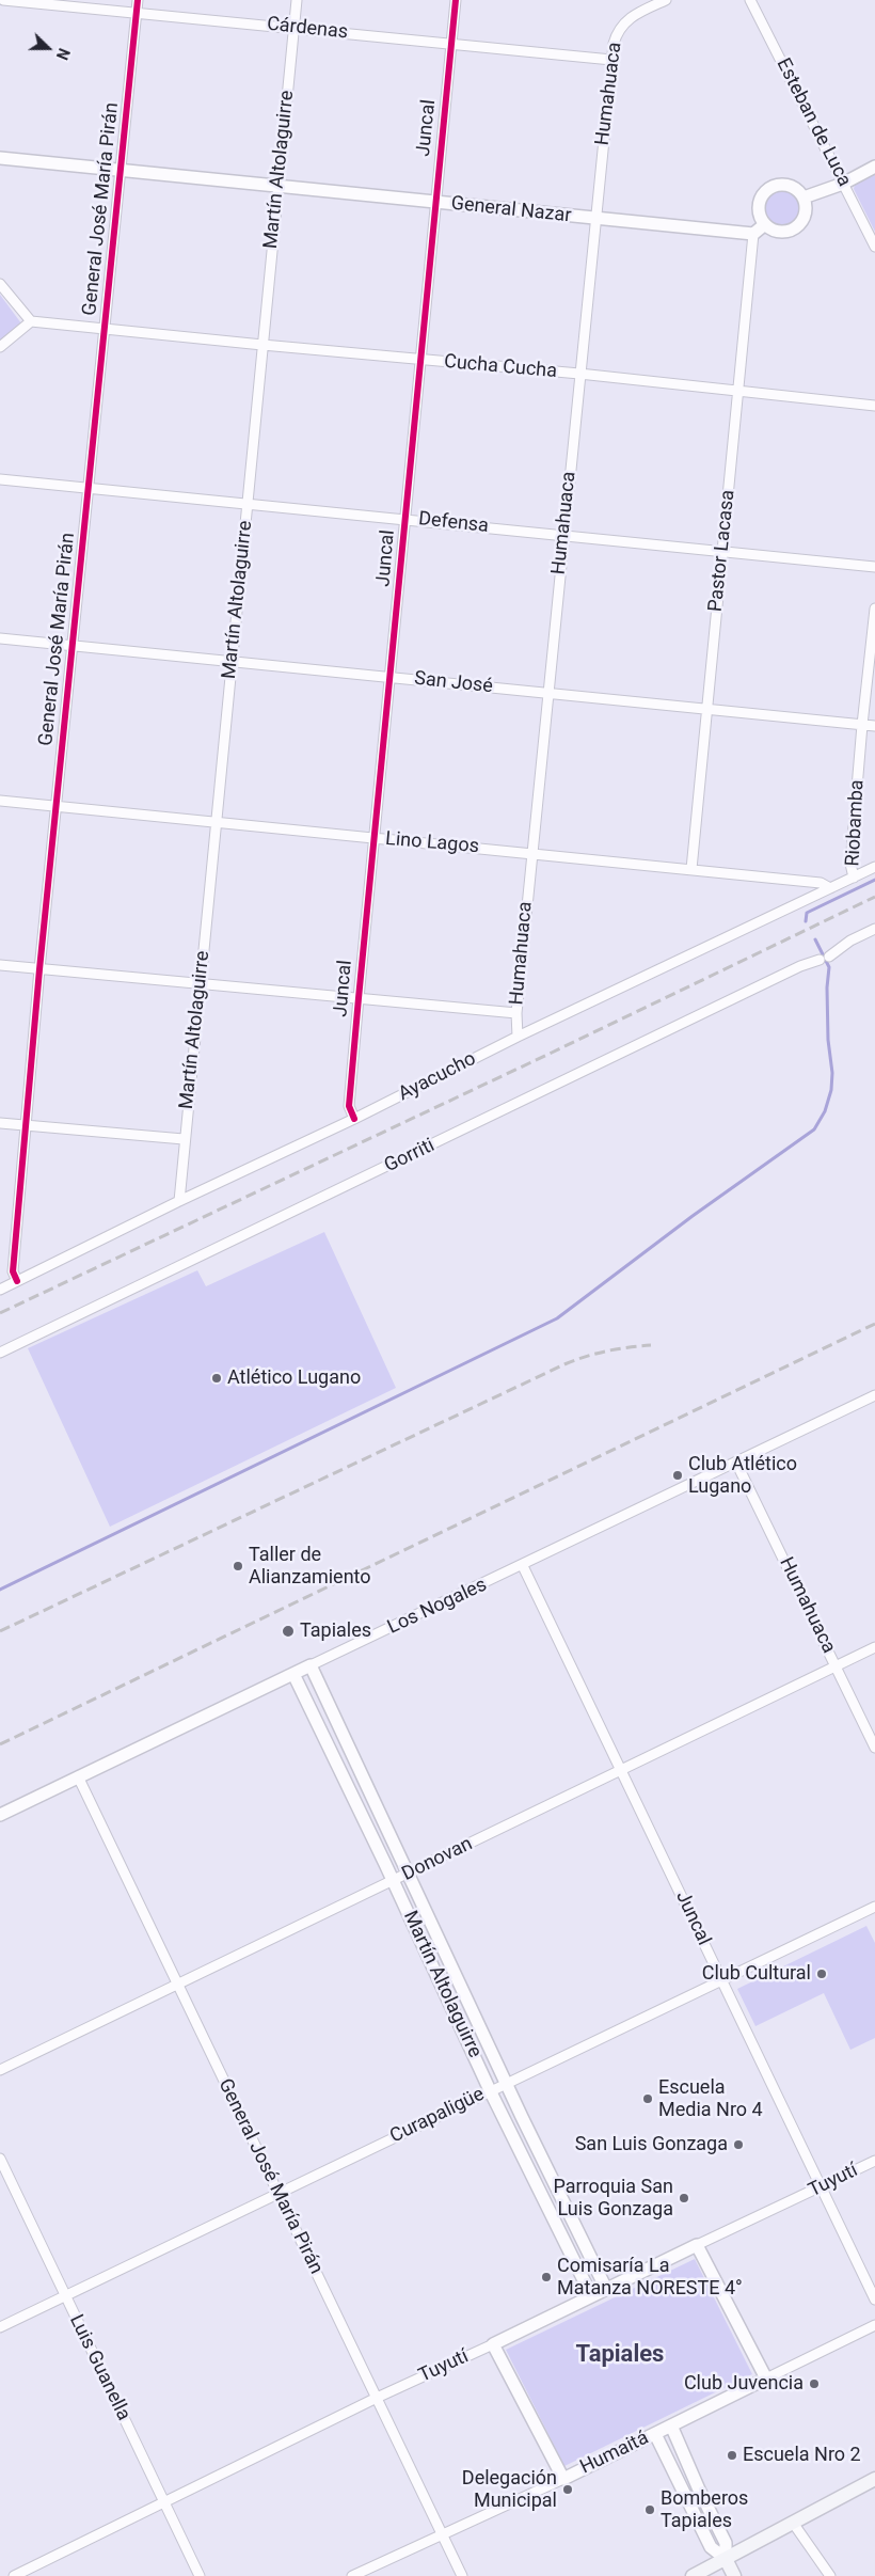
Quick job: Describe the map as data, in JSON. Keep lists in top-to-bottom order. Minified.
{"streets":{"street":["Cárdenas","Humahuaca","Esteban de Luca","Juncal","Martín Altolaguirre","General José María Pirán","General Nazar","Cucha Cucha","Defensa","Pastor Lacasa","San José","Riobamba","Lino Lagos","Ayacucho","Gorriti","Los Nogales","Donovan","Curapaligüe","Tuyutí","Luis Guanella","Humaitá"]},"crossings":[["Cárdenas","Humahuaca"],["Cárdenas","Juncal"],["Cárdenas","Martín Altolaguirre"],["Cárdenas","General José María Pirán"],["Humahuaca","General Nazar"],["Humahuaca","Cucha Cucha"],["Humahuaca","Defensa"],["Humahuaca","San José"],["Humahuaca","Lino Lagos"],["Humahuaca","Ayacucho"],["Humahuaca","Los Nogales"],["Humahuaca","Donovan"],["Juncal","General Nazar"],["Juncal","Cucha Cucha"],["Juncal","Defensa"],["Juncal","San José"],["Juncal","Lino Lagos"],["Juncal","Ayacucho"],["Juncal","Los Nogales"],["Juncal","Donovan"],["Juncal","Curapaligüe"],["Juncal","Tuyutí"],["Martín Altolaguirre","General Nazar"],["Martín Altolaguirre","Cucha Cucha"],["Martín Altolaguirre","Defensa"],["Martín Altolaguirre","San José"],["Martín Altolaguirre","Lino Lagos"],["Martín Altolaguirre","Ayacucho"],["Martín Altolaguirre","Los Nogales"],["Martín Altolaguirre","Donovan"],["Martín Altolaguirre","Curapaligüe"],["Martín Altolaguirre","Tuyutí"],["General José María Pirán","General Nazar"],["General José María Pirán","Cucha Cucha"],["General José María Pirán","Defensa"],["General José María Pirán","San José"],["General José María Pirán","Lino Lagos"],["General José María Pirán","Ayacucho"],["General José María Pirán","Los Nogales"],["General José María Pirán","Donovan"],["General José María Pirán","Curapaligüe"],["General José María Pirán","Tuyutí"],["General José María Pirán","Humaitá"],["General Nazar","Pastor Lacasa"],["Cucha Cucha","Pastor Lacasa"],["Defensa","Pastor Lacasa"],["Pastor Lacasa","San José"],["Pastor Lacasa","Lino Lagos"],["San José","Riobamba"],["Riobamba","Ayacucho"],["Lino Lagos","Ayacucho"],["Curapaligüe","Luis Guanella"],["Tuyutí","Luis Guanella"]],"districts":["Tapiales"],"places":["Atlético Lugano","Club Atlético Lugano","Taller de Alianzamiento","Tapiales","Club Cultural","Escuela Media Nro 4","San Luis Gonzaga","Parroquia San Luis Gonzaga","Comisaría La Matanza NORESTE 4°","Club Juvencia","Escuela Nro 2","Delegación Municipal","Bomberos Tapiales"],"north":"right"}
